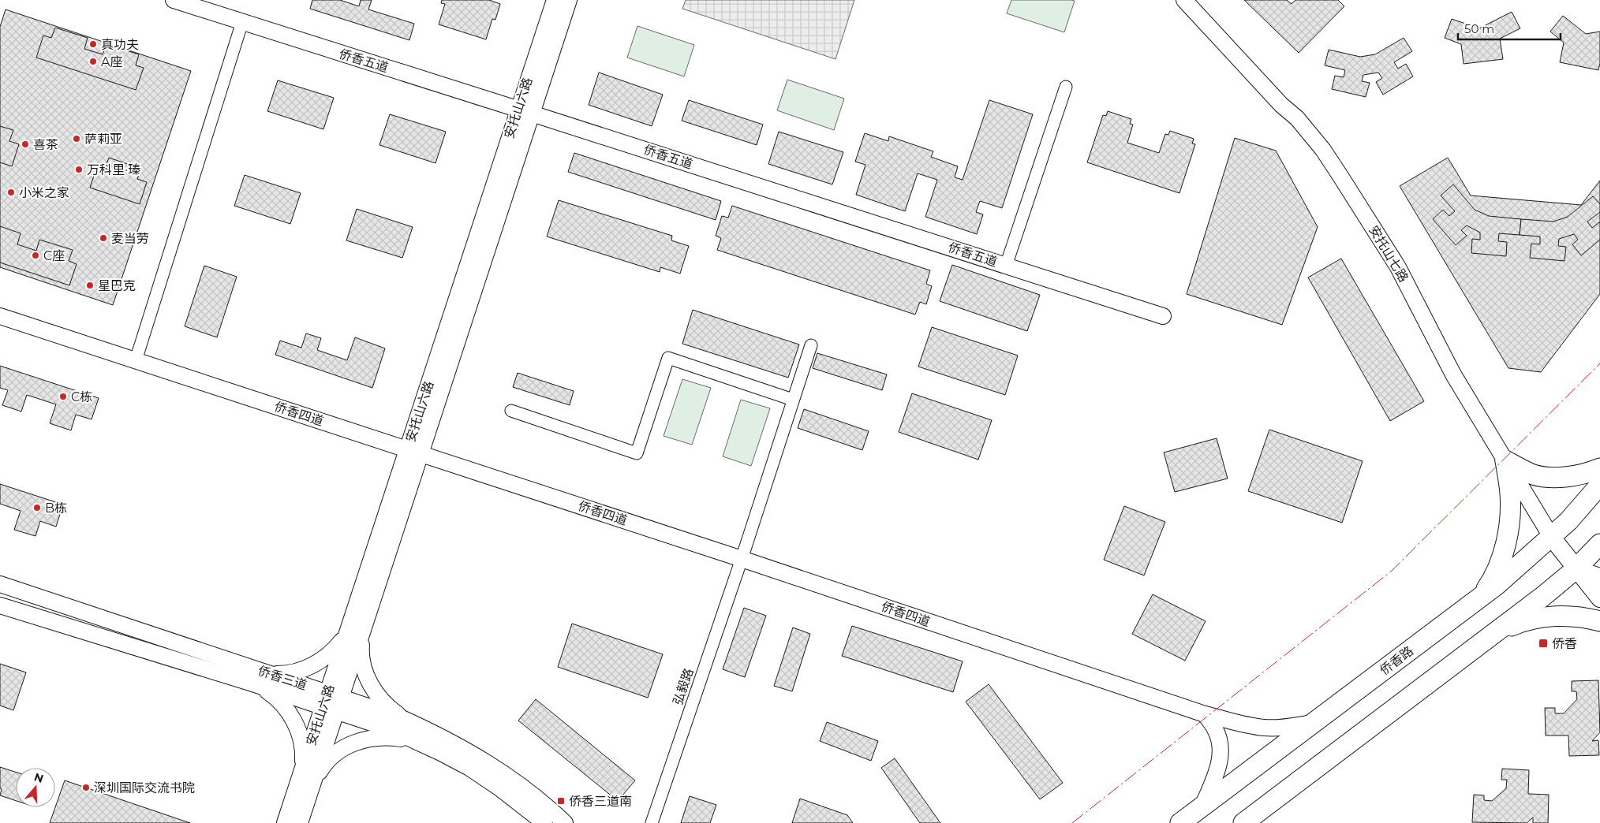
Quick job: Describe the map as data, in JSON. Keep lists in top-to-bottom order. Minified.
{"streets":{"main road":["侨香路"],"street":["侨香五道","安托山六路","安托山七路","侨香四道","侨香三道","弘毅路"]},"crossings":[["侨香五道","安托山六路"],["安托山六路","侨香四道"],["安托山六路","侨香三道"],["安托山七路","侨香路"],["侨香四道","侨香路"],["侨香四道","弘毅路"]],"places":{"other":["真功夫","A座","萨莉亚","喜茶","万科里·瑧","小米之家","麦当劳","C座","星巴克","C栋","B栋","深圳国际交流书院"],"transit":["侨香","侨香三道南"]},"scale_bar":"50 m","north":"top"}
